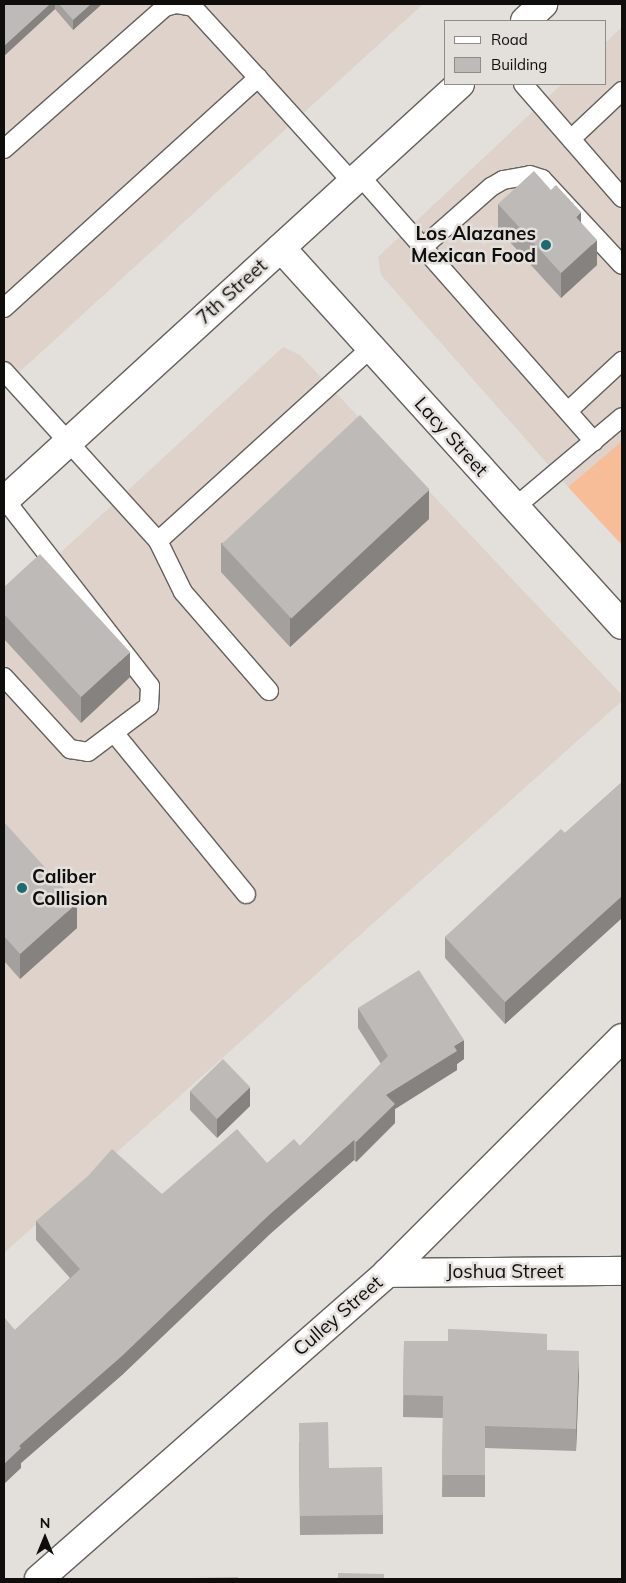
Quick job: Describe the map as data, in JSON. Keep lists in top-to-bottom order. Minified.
{"streets":{"street":["7th Street","Lacy Street","Joshua Street","Culley Street"]},"crossings":[["7th Street","Lacy Street"],["Joshua Street","Culley Street"]],"places":["Los Alazanes Mexican Food","Caliber Collision"],"legend":["Road","Building"],"north":"top"}
